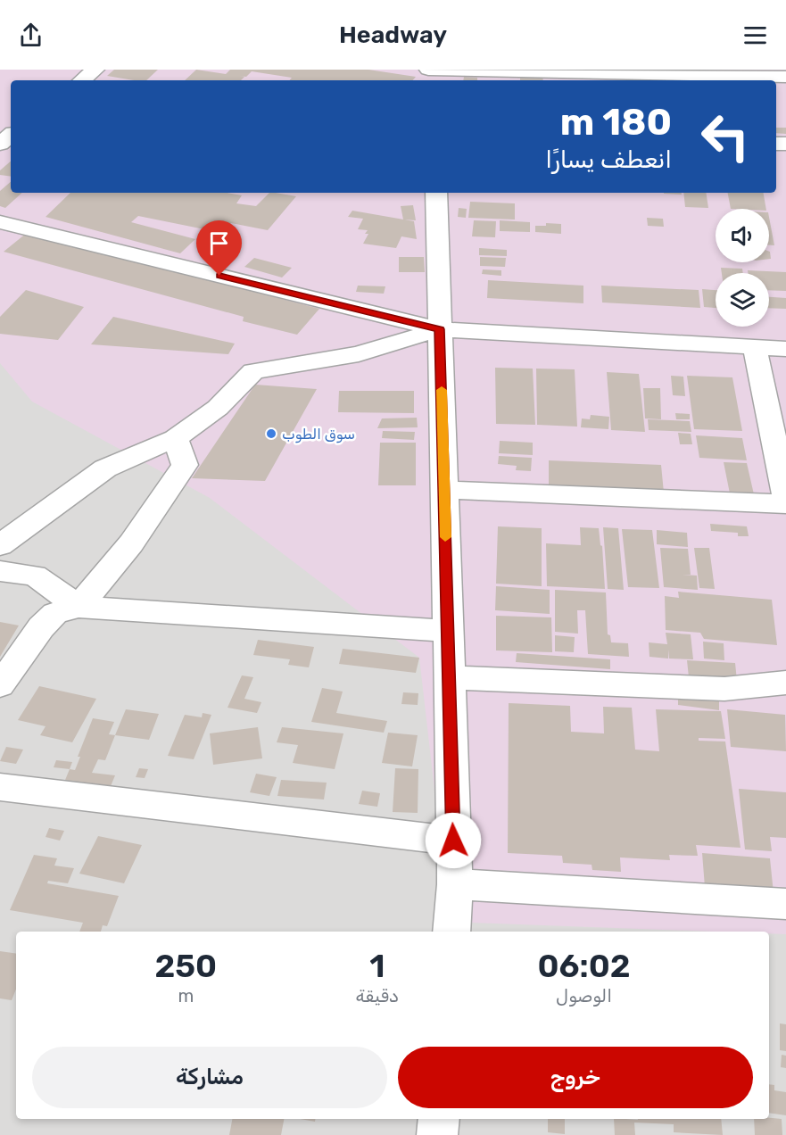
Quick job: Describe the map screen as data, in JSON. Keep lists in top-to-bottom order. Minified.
{"places":["سوق الطوب"],"page":{"header":"Headway","turn":["180 m","انعطف يسارًا"],"eta":["06:02","الوصول","1","دقيقة","250","m"],"buttons":["خروج","مشاركة"]}}
